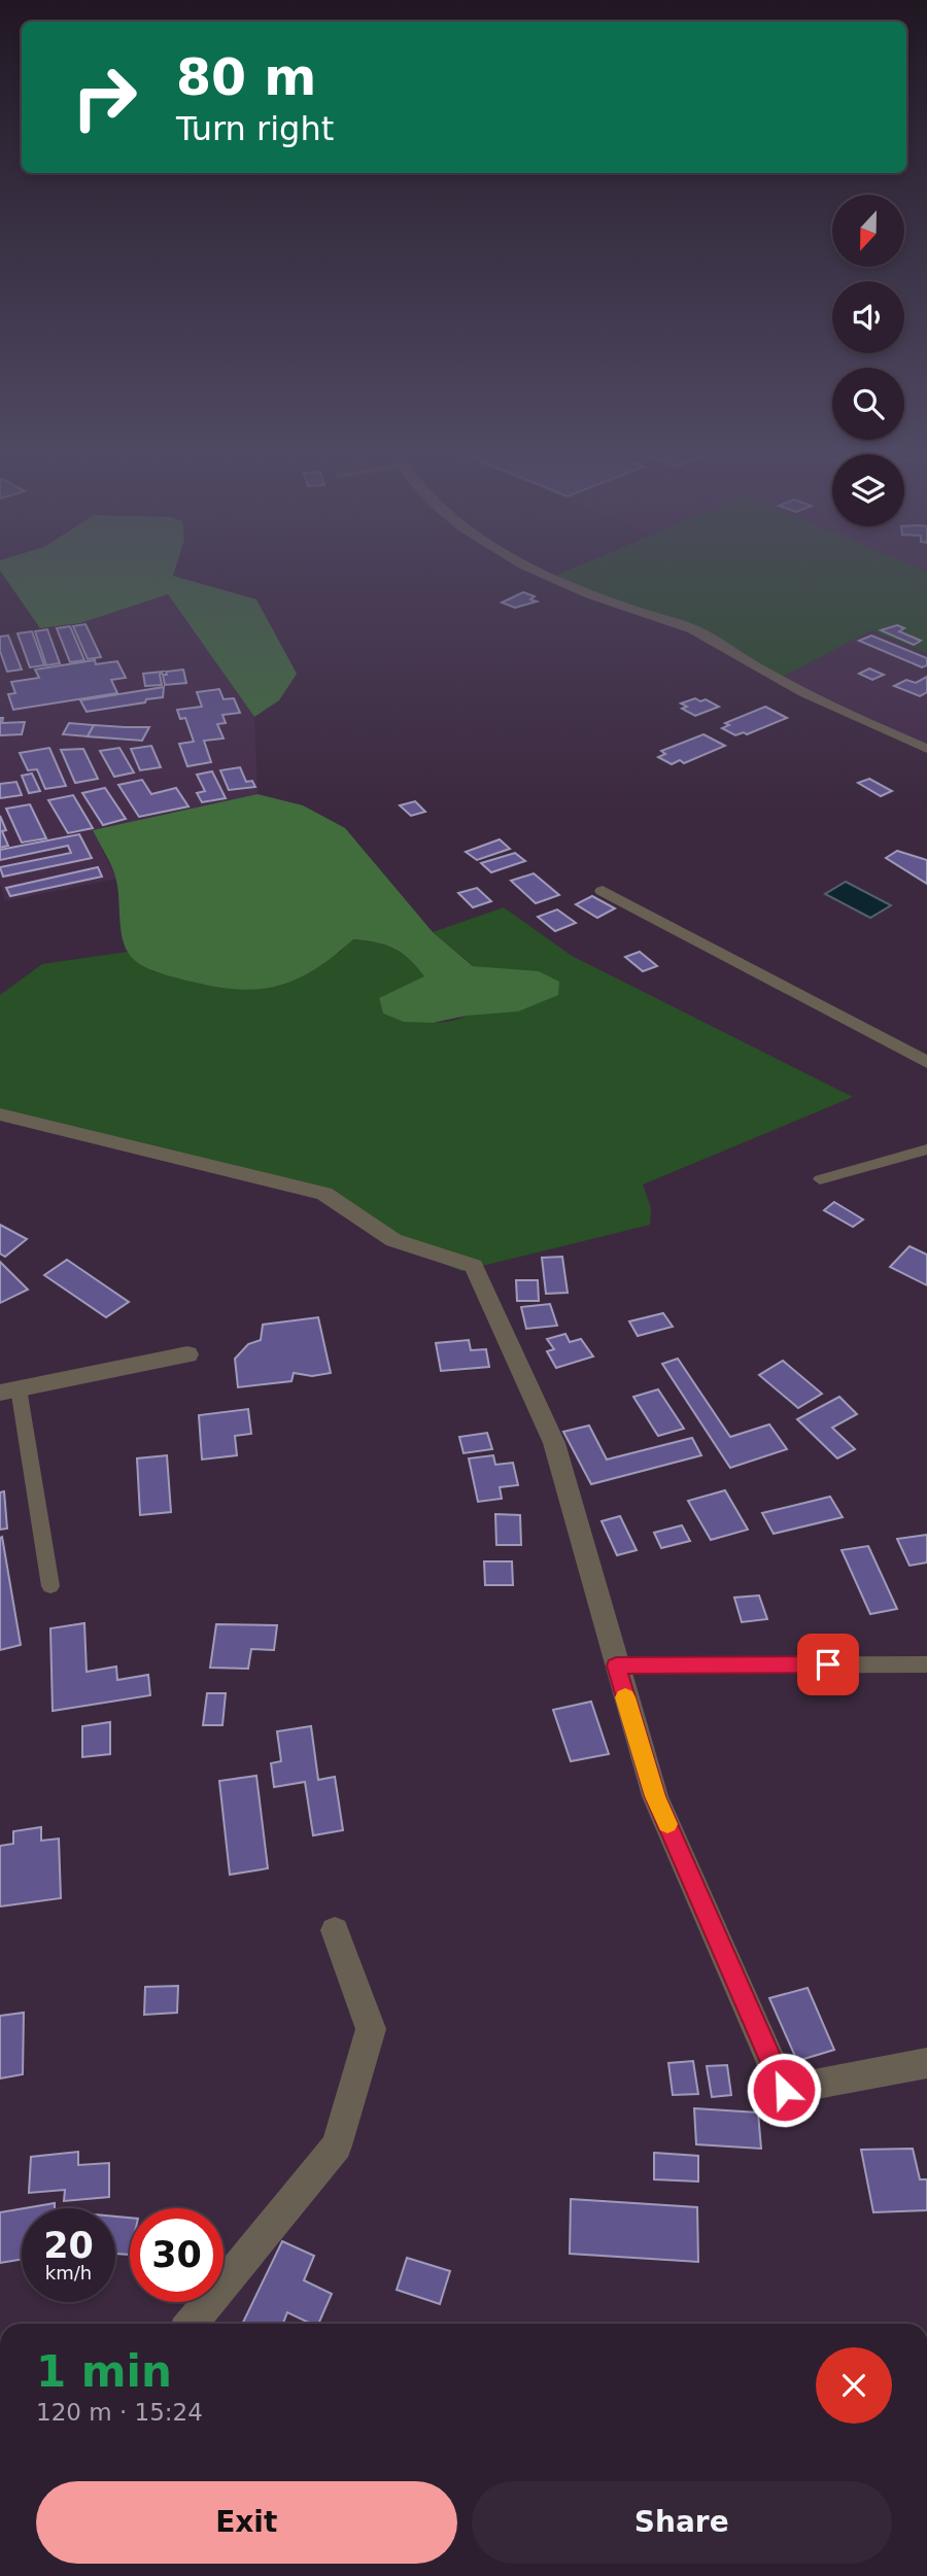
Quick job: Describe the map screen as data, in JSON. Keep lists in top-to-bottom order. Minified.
{"north":"bottom","page":{"turn":["80 m","Turn right"],"speed":"20 km/h","limit":"30","heading":["1 min","120 m · 15:24"],"buttons":["Exit","Share"]}}
